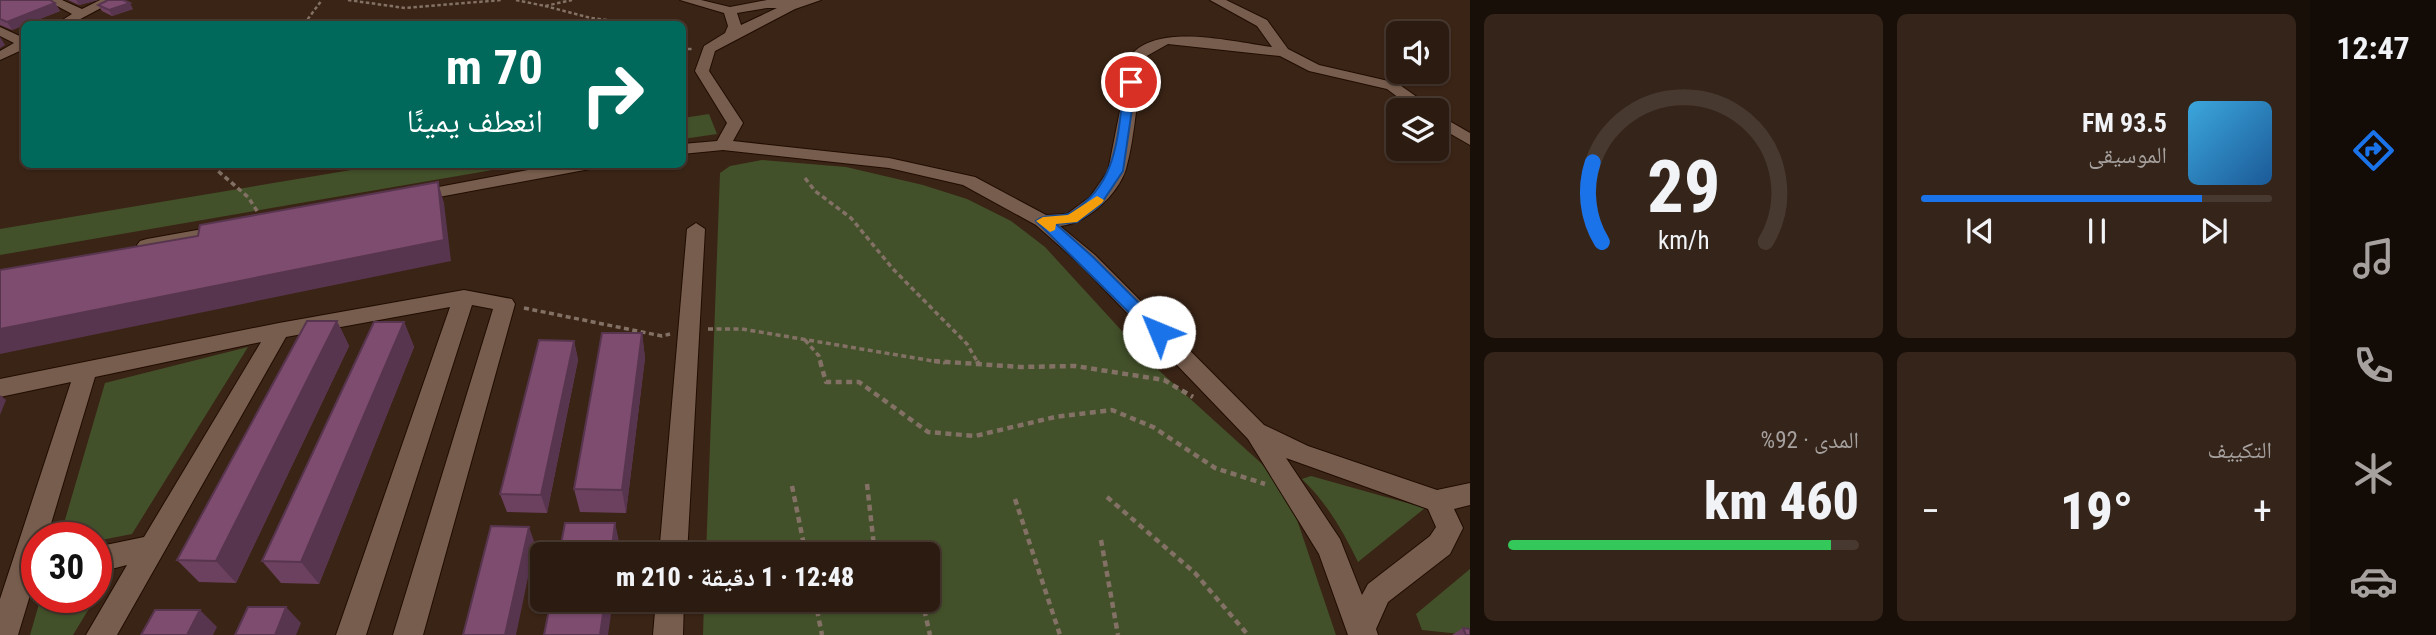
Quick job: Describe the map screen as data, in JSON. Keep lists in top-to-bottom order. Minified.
{"page":{"tabs":"12:47","turn":["70 m","انعطف يمينًا"],"song":["93.5 FM","الموسيقى"],"tile":["التكييف",["المدى · 92%","460 km"]],"heat":["−","19°","+"],"limit":"30","trip":"12:48 · 1 دقيقة · 210 m","gauge":["29","km/h"]}}
